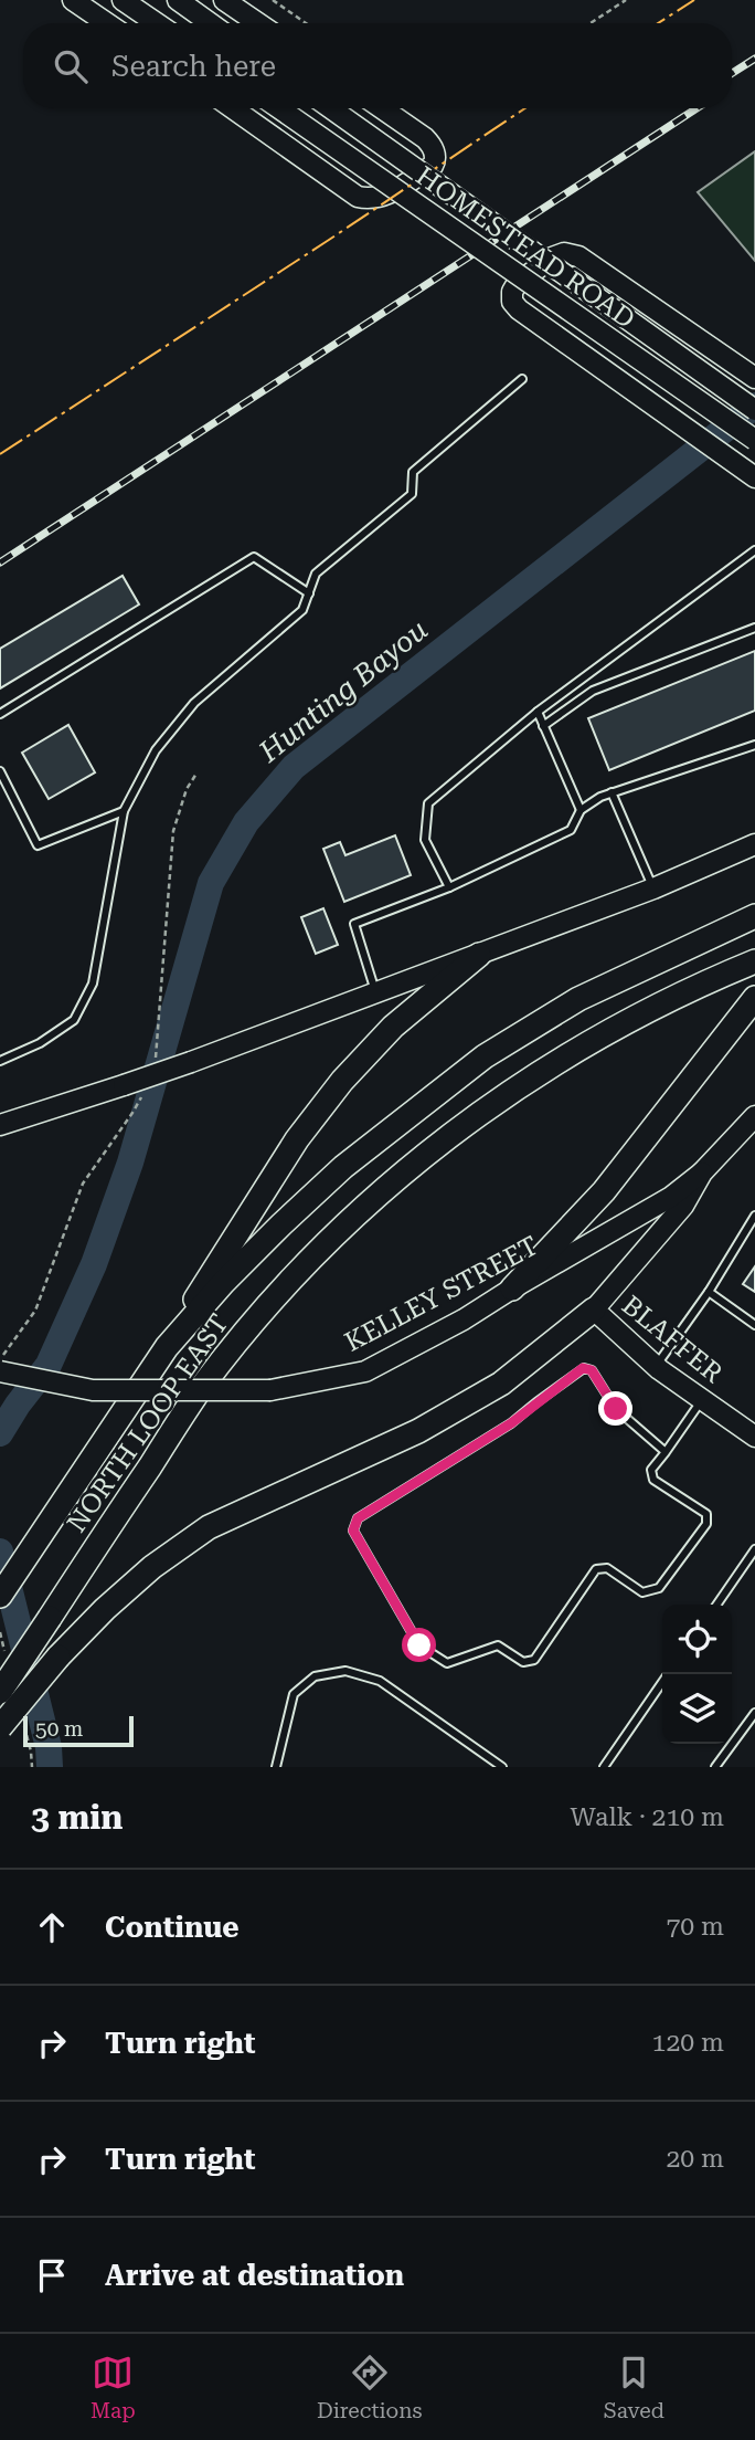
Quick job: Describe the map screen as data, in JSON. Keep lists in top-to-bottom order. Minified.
{"streets":{"highway":["NORTH LOOP EAST"],"main road":["HOMESTEAD ROAD","KELLEY STREET","BLAFFER"]},"water":["Hunting Bayou"],"scale_bar":"50 m","page":{"search":"Search here","scale":"50 m","heading":["3 min","Walk · 210 m"],"list":[["Continue","70 m"],["Turn right","120 m"],["Turn right","20 m"],"Arrive at destination"],"nav":["Map","Directions","Saved"]}}
